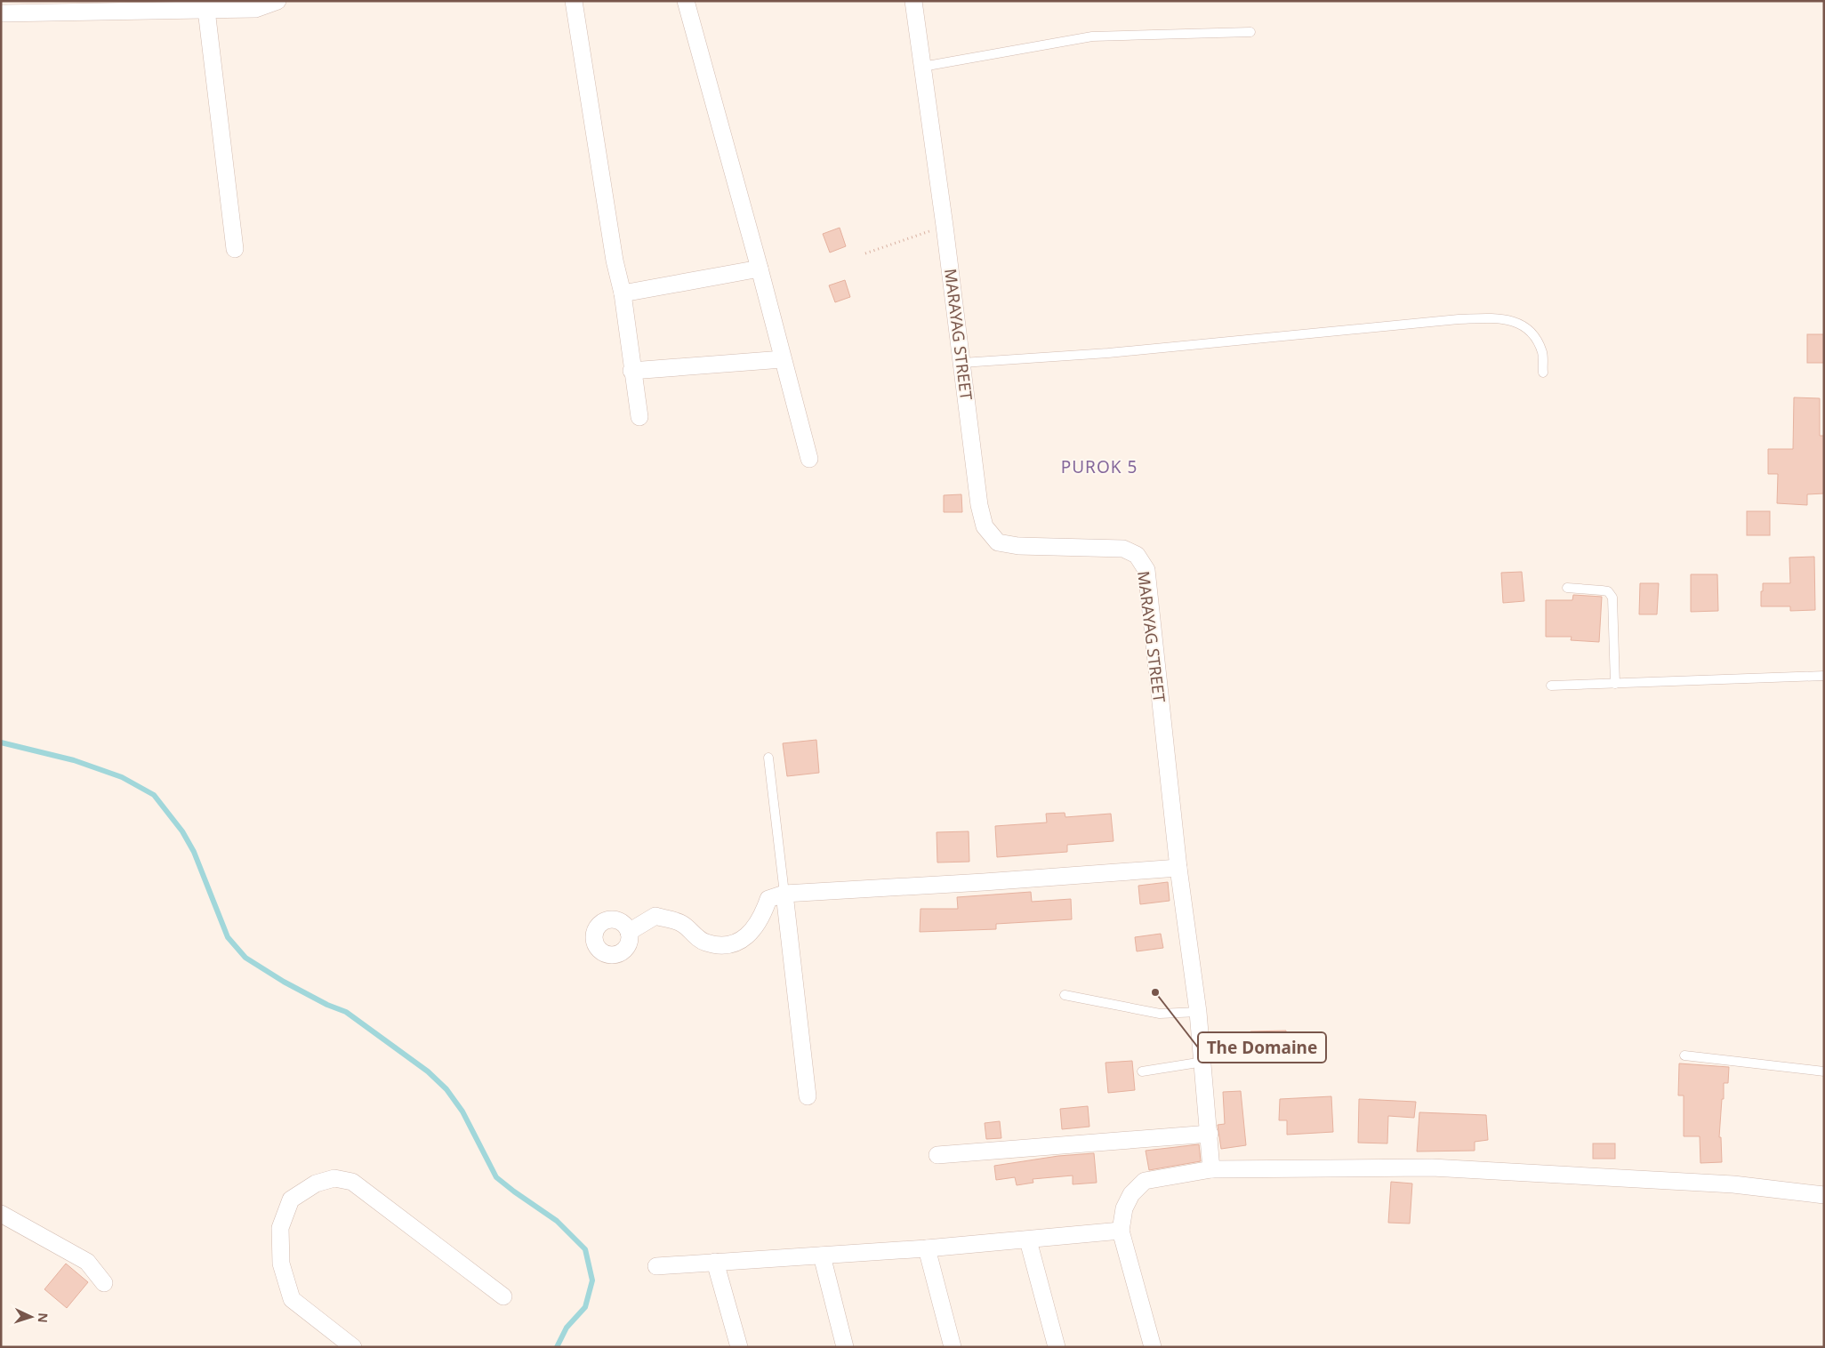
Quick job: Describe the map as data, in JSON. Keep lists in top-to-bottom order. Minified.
{"streets":{"street":["MARAYAG STREET"]},"districts":["PUROK 5"],"places":["The Domaine"],"north":"right"}
